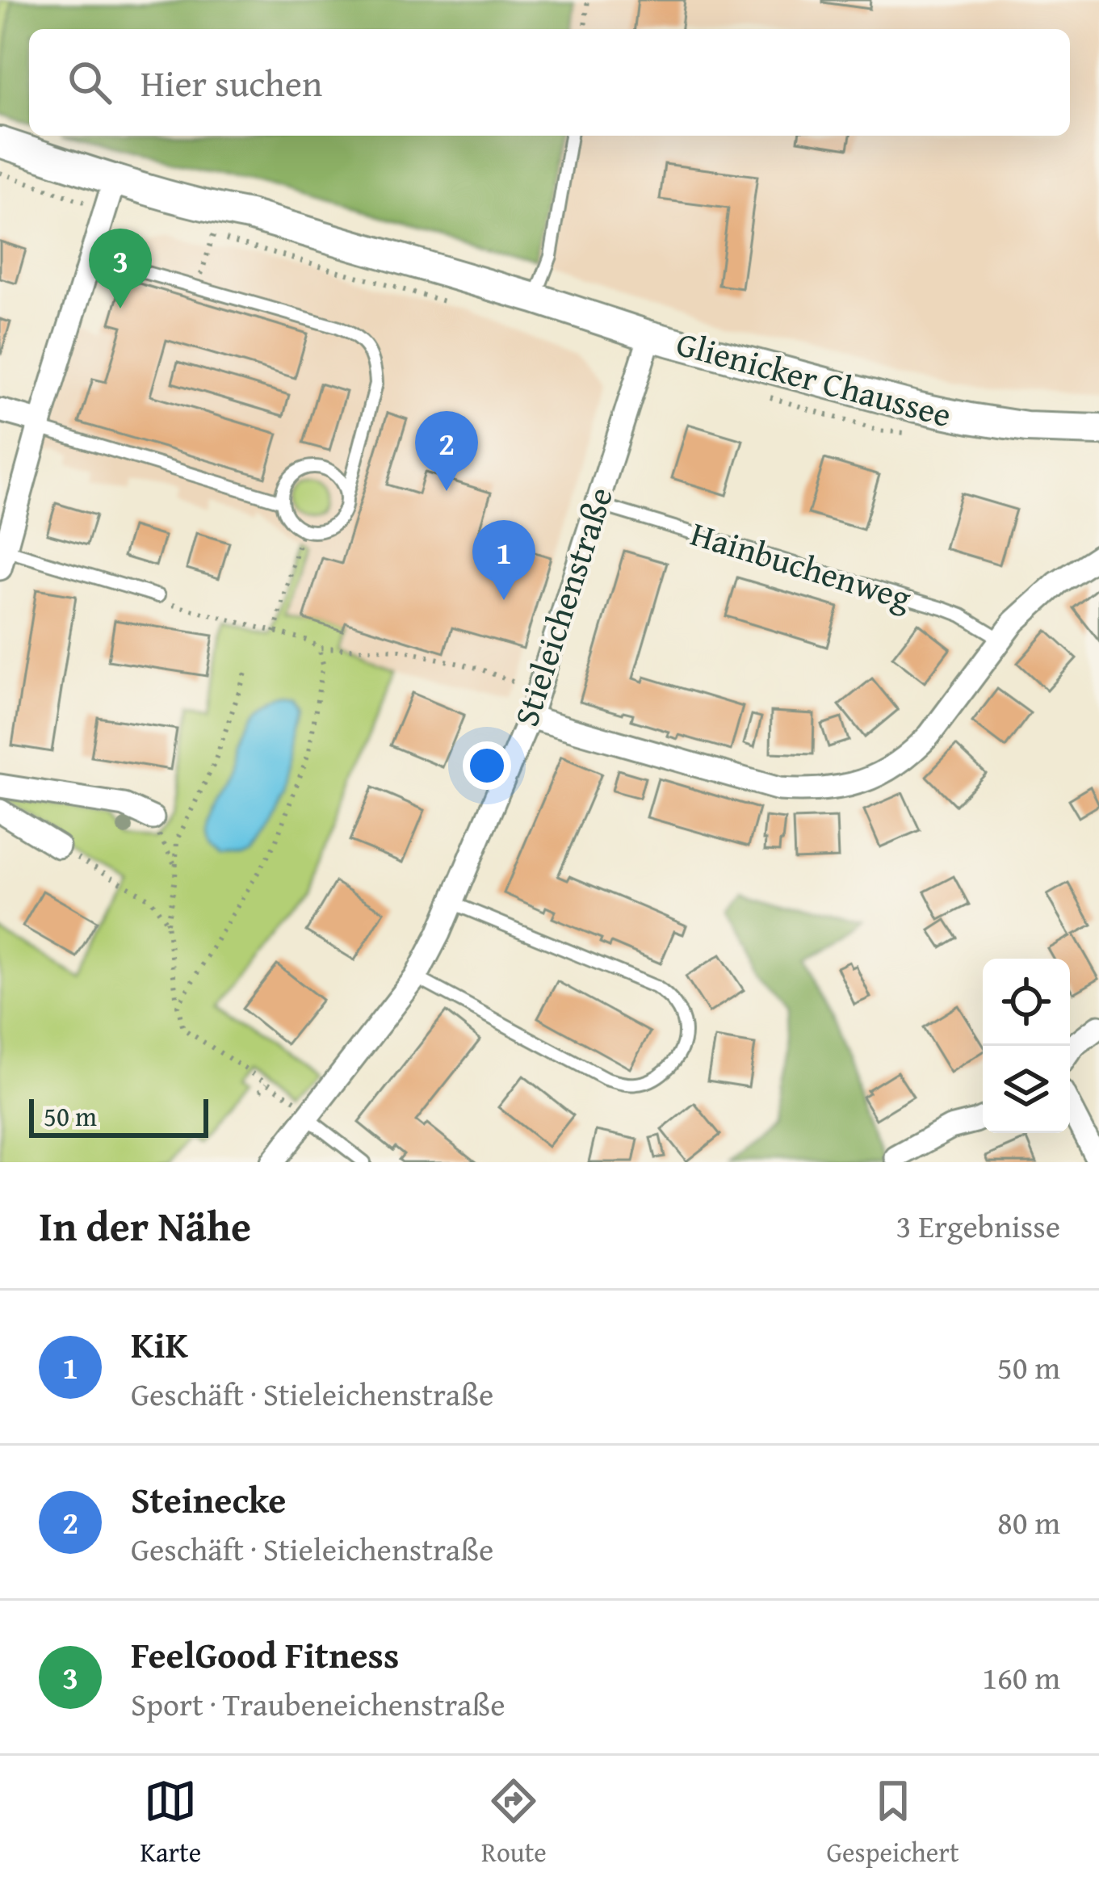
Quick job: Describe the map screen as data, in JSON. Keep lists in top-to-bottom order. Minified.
{"streets":{"main road":["Glienicker Chaussee"],"street":["Stieleichenstraße"],"lane":["Hainbuchenweg"]},"crossings":[["Glienicker Chaussee","Stieleichenstraße"],["Hainbuchenweg","Stieleichenstraße"]],"scale_bar":"50 m","page":{"search":"Hier suchen","pins":["3","2","1"],"scale":"50 m","heading":["In der Nähe","3 Ergebnisse"],"list":[{"mark":"1","name":"KiK","note":"Geschäft · Stieleichenstraße","value":"50 m"},{"mark":"2","name":"Steinecke","note":"Geschäft · Stieleichenstraße","value":"80 m"},{"mark":"3","name":"FeelGood Fitness","note":"Sport · Traubeneichenstraße","value":"160 m"}],"nav":["Karte","Route","Gespeichert"]}}
